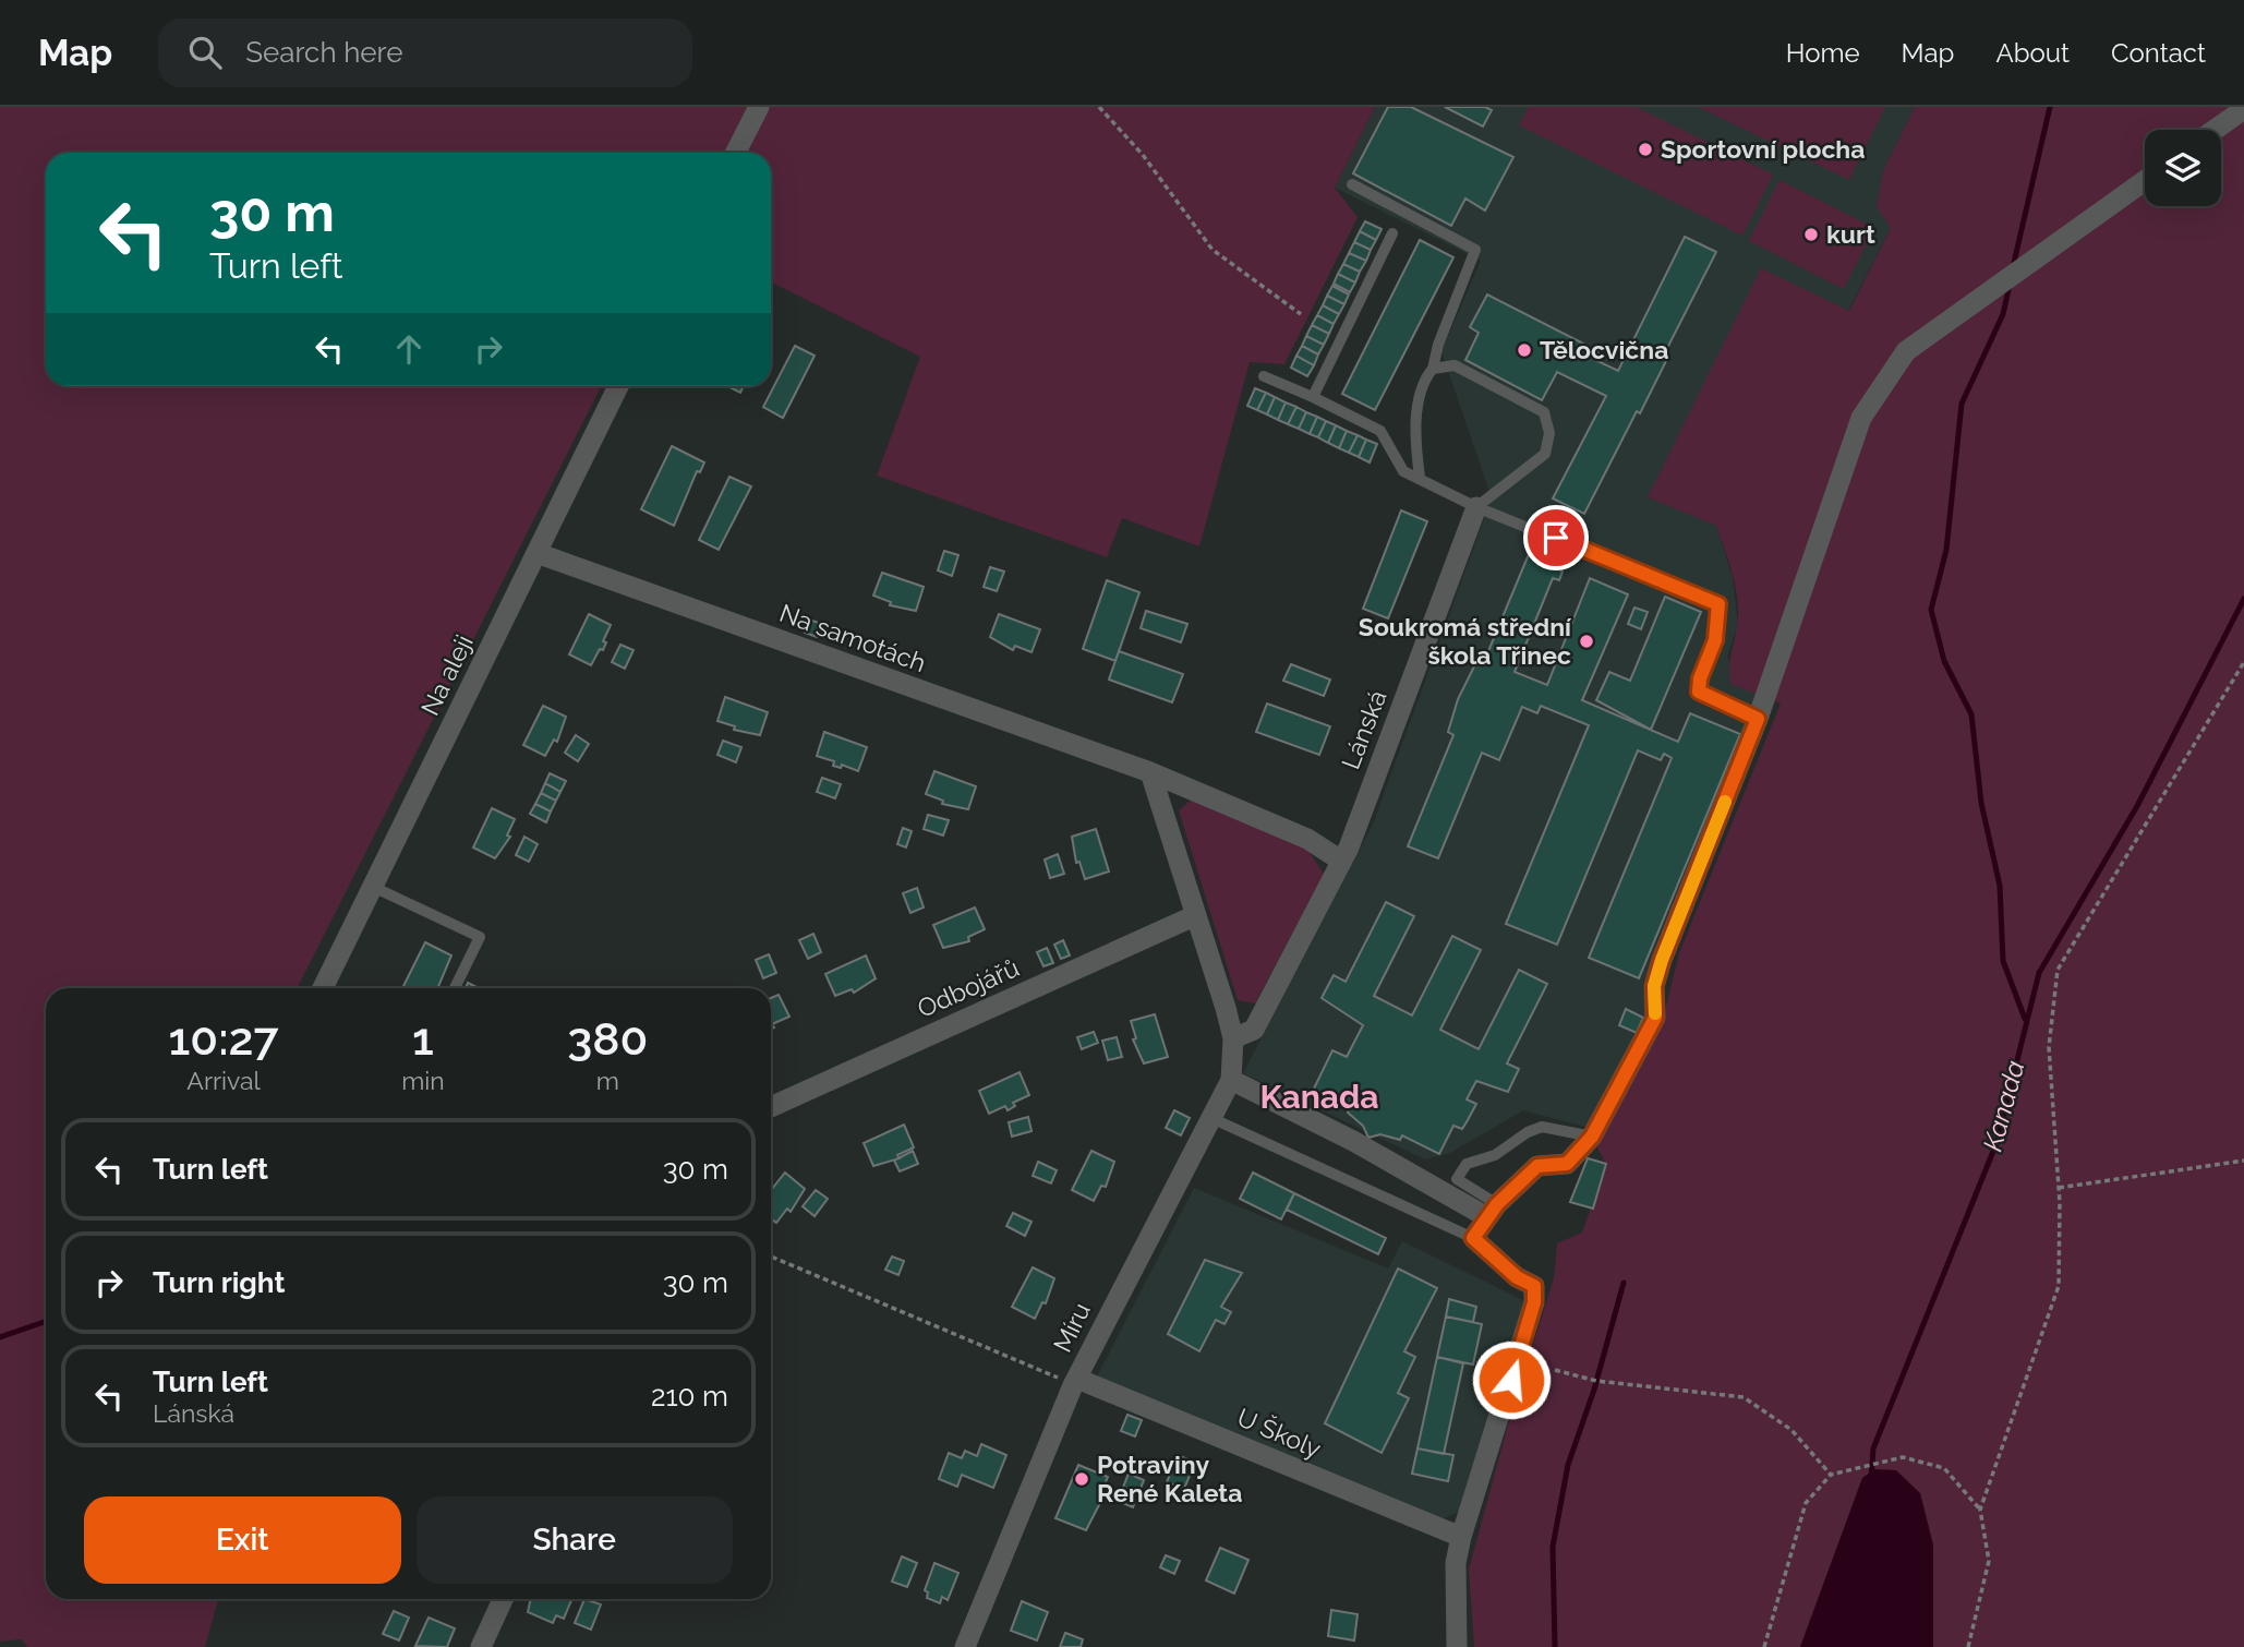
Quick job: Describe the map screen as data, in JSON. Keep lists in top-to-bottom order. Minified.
{"streets":{"street":["Na samotách","Na aleji","Lánská","Odbojářů","Míru","U Školy"]},"crossings":[["Na samotách","Na aleji"],["Na samotách","Lánská"],["Lánská","Míru"],["Míru","U Školy"]],"districts":["Kanada"],"water":["Kanada"],"places":["Sportovní plocha","kurt","Tělocvična","Soukromá střední škola Třinec","Potraviny René Kaleta"],"page":{"header":"Map","search":"Search here","nav":["Home","Map","About","Contact"],"turn":["30 m","Turn left"],"eta":["10:27","Arrival","1","min","380","m"],"list":[{"name":"Turn left","value":"30 m"},{"name":"Turn right","value":"30 m"},{"name":"Turn left","note":"Lánská","value":"210 m"}],"buttons":["Exit","Share"]}}
